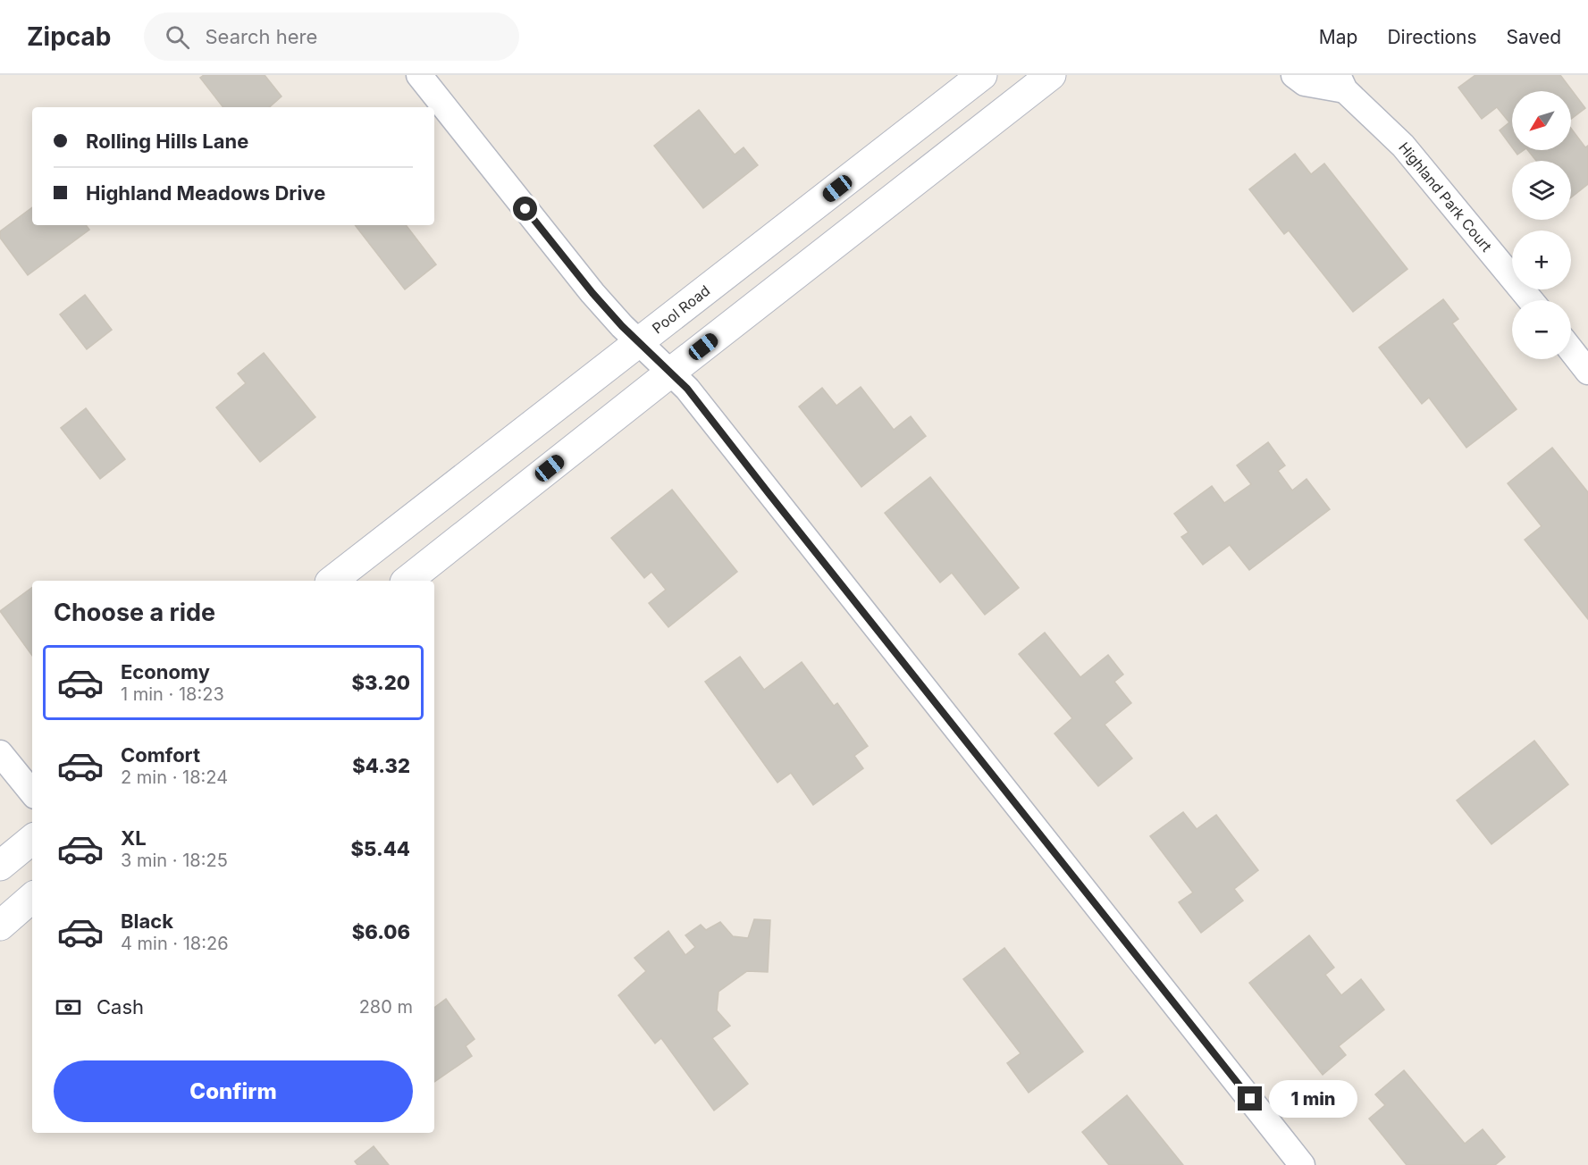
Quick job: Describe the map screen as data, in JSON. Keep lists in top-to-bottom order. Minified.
{"streets":{"main road":["Pool Road"],"street":["Highland Park Court"]},"north":"bottom left","page":{"header":"Zipcab","search":"Search here","nav":["Map","Directions","Saved"],"map_buttons":["+","−"],"banner":["Rolling Hills Lane","Highland Meadows Drive"],"heading":"Choose a ride","list":[{"name":"Economy","note":"1 min · 18:23","value":"$3.20"},{"name":"Comfort","note":"2 min · 18:24","value":"$4.32"},{"name":"XL","note":"3 min · 18:25","value":"$5.44"},{"name":"Black","note":"4 min · 18:26","value":"$6.06"}],"pay":["Cash","280 m"],"buttons":"Confirm","bubble":"1 min"}}
